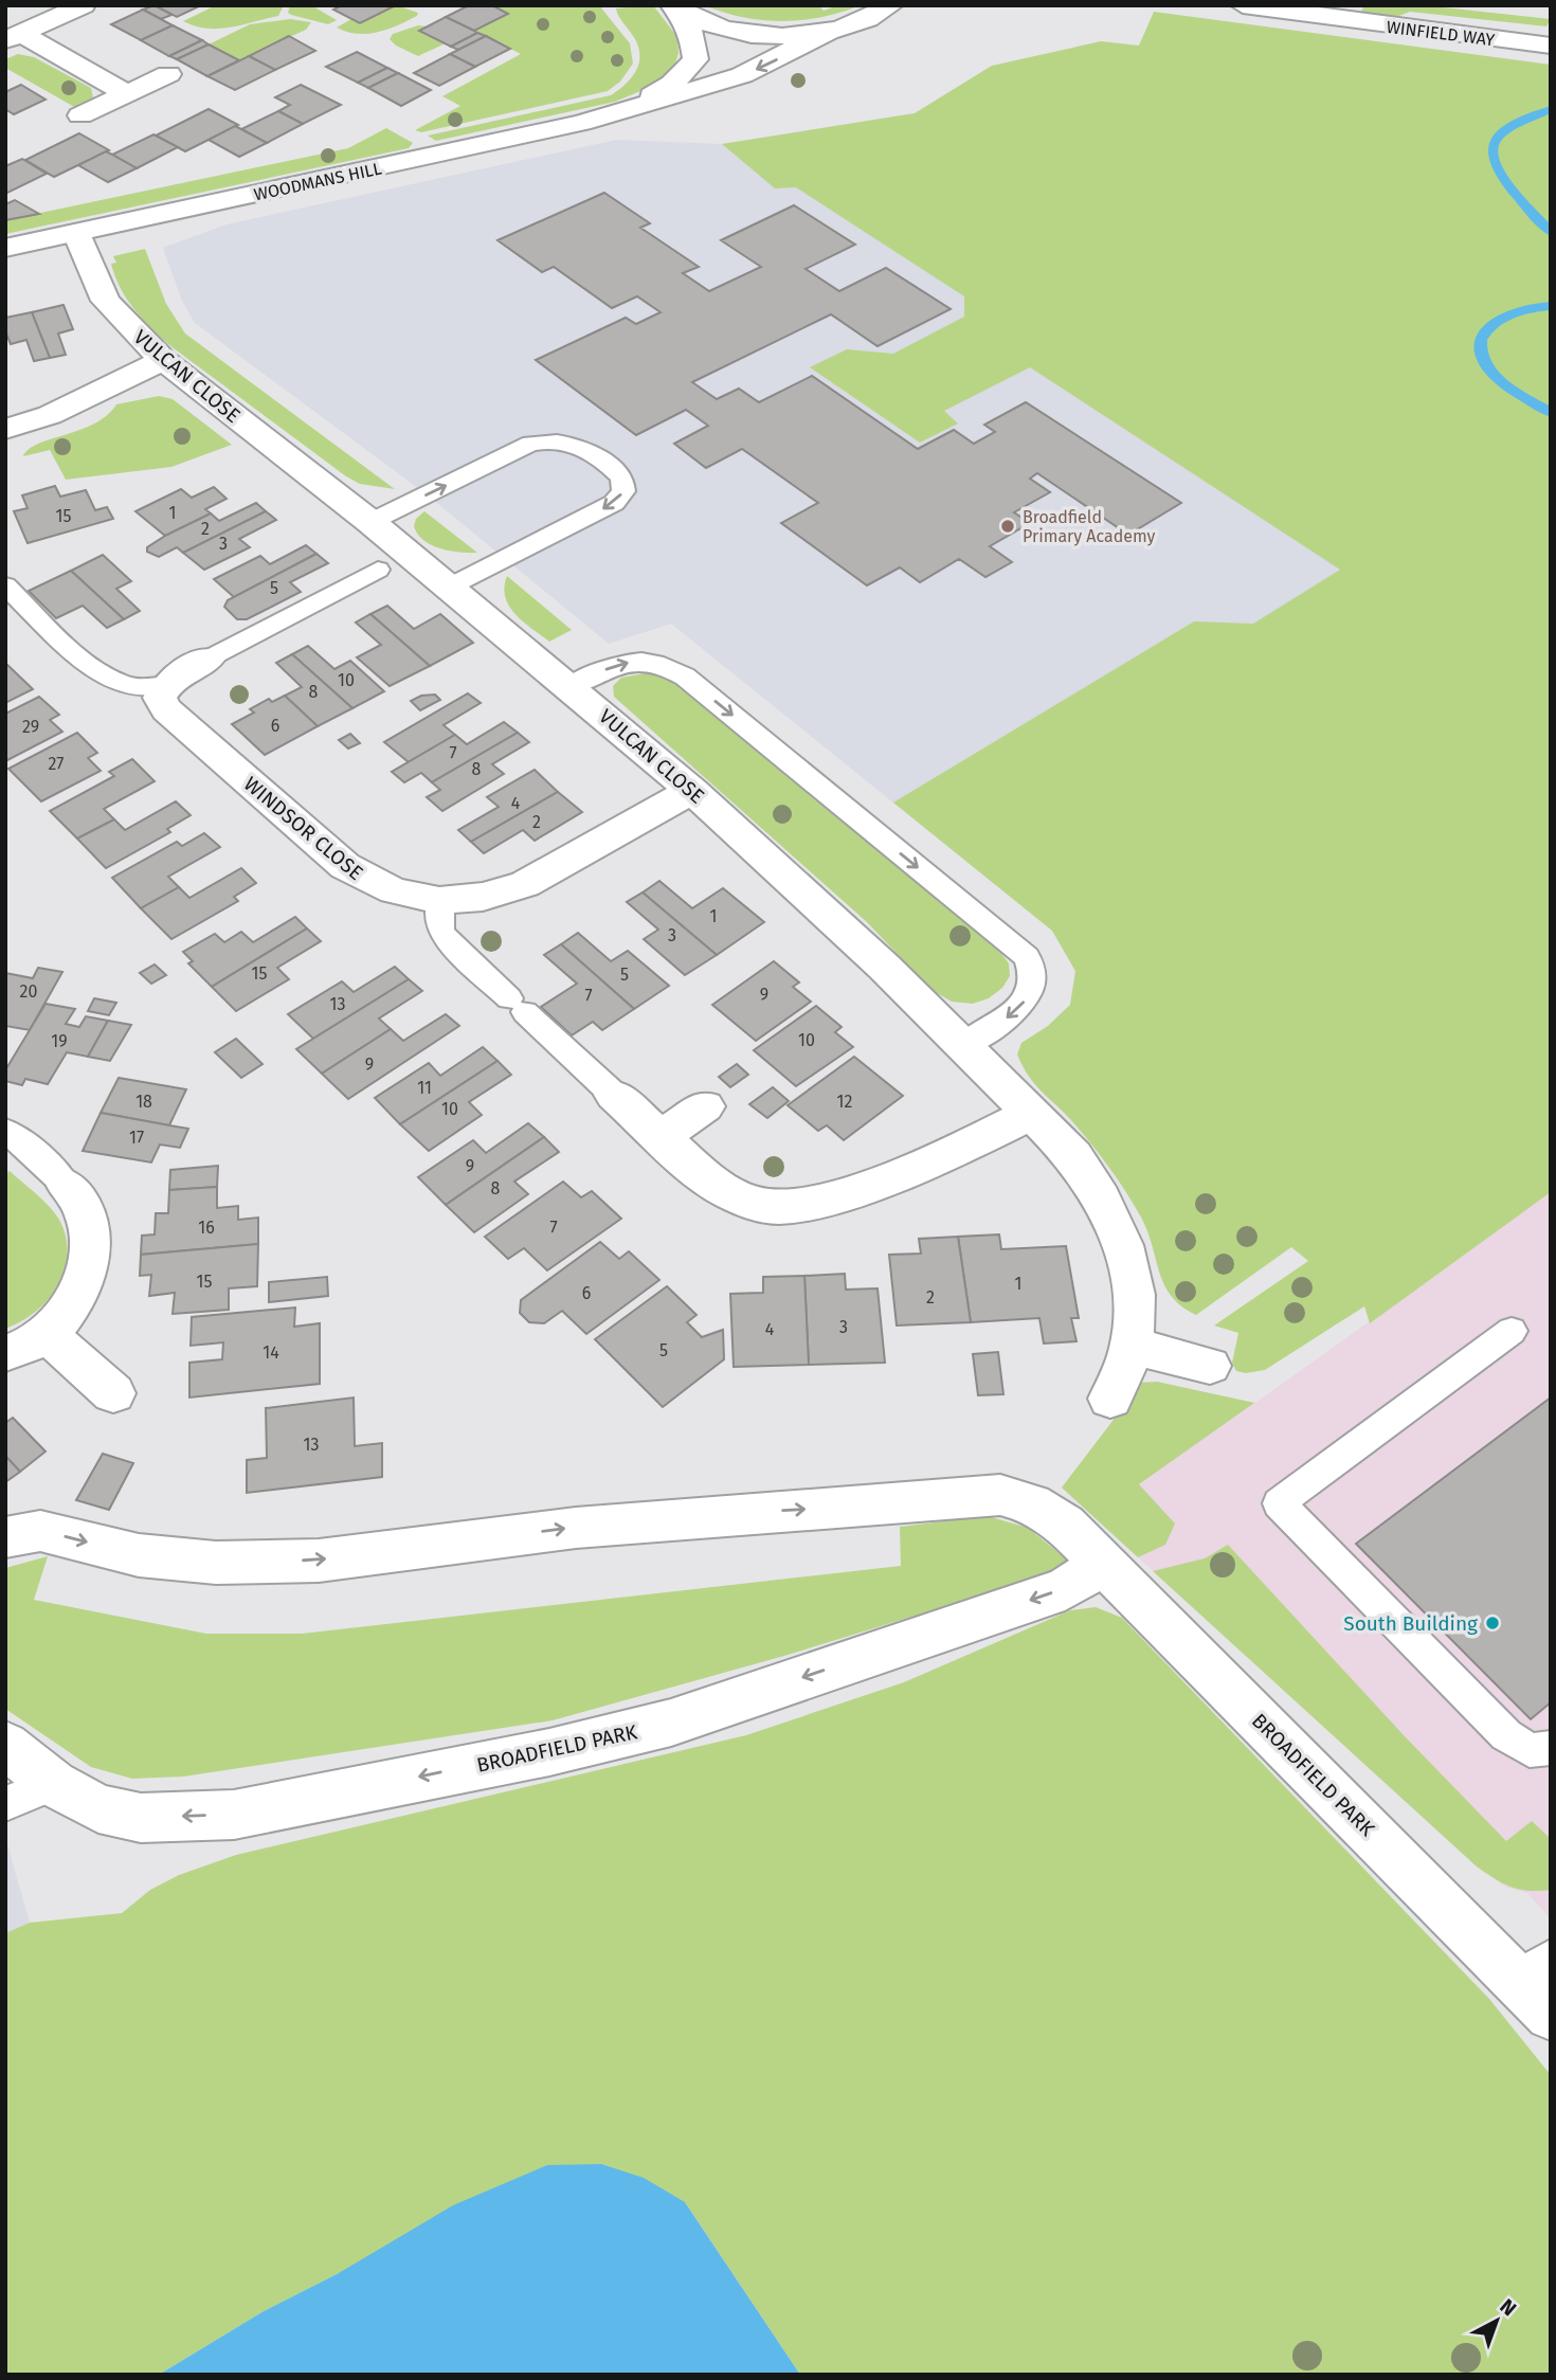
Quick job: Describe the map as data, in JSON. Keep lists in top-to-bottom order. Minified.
{"streets":{"street":["WINFIELD WAY","WOODMANS HILL","VULCAN CLOSE","WINDSOR CLOSE","BROADFIELD PARK"]},"crossings":[["WOODMANS HILL","VULCAN CLOSE"],["VULCAN CLOSE","WINDSOR CLOSE"]],"places":["Broadfield Primary Academy","South Building"],"house_numbers":["1","15","2","3","5","10","8","6","29","7","27","8","4","2","1","3","15","5","20","9","7","13","10","19","9","11","18","12","10","17","9","8","16","7","15","1","6","2","3","4","5","14","13"],"north":"top right"}
